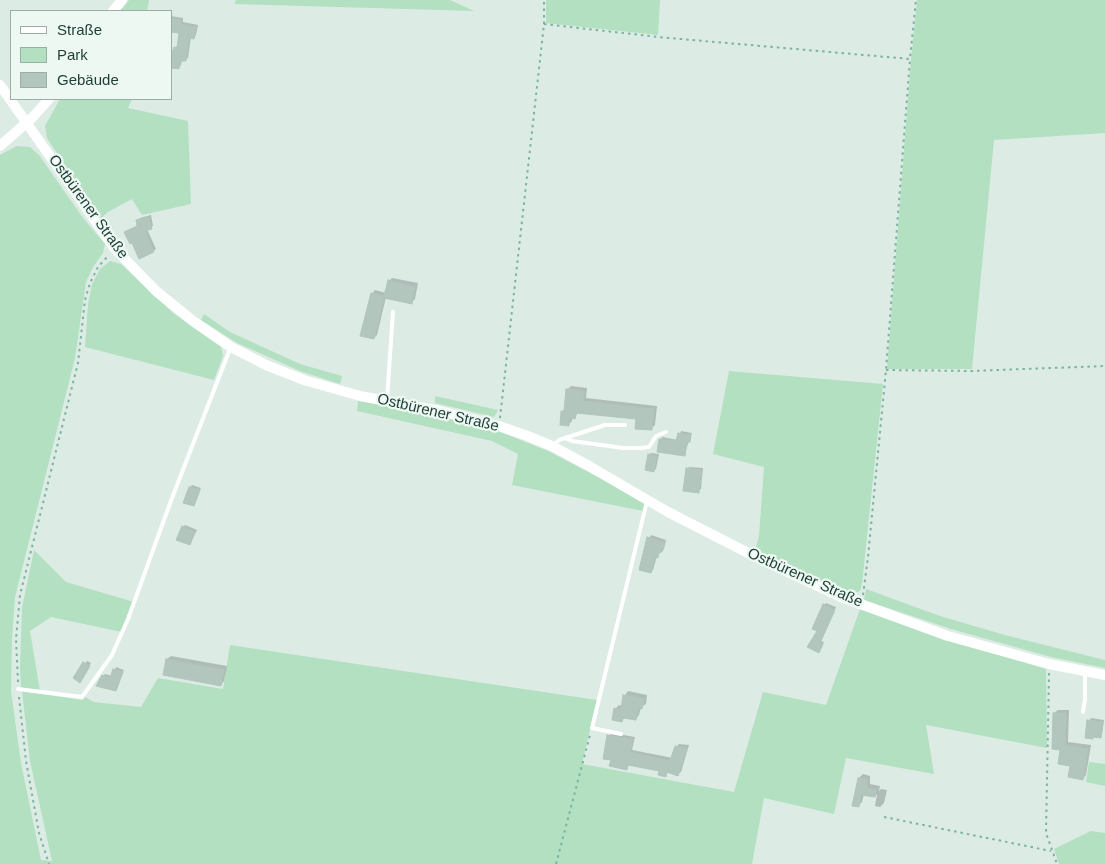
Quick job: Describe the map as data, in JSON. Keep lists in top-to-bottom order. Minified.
{"streets":{"street":["Ostbürener Straße"]},"legend":["Straße","Park","Gebäude"]}
